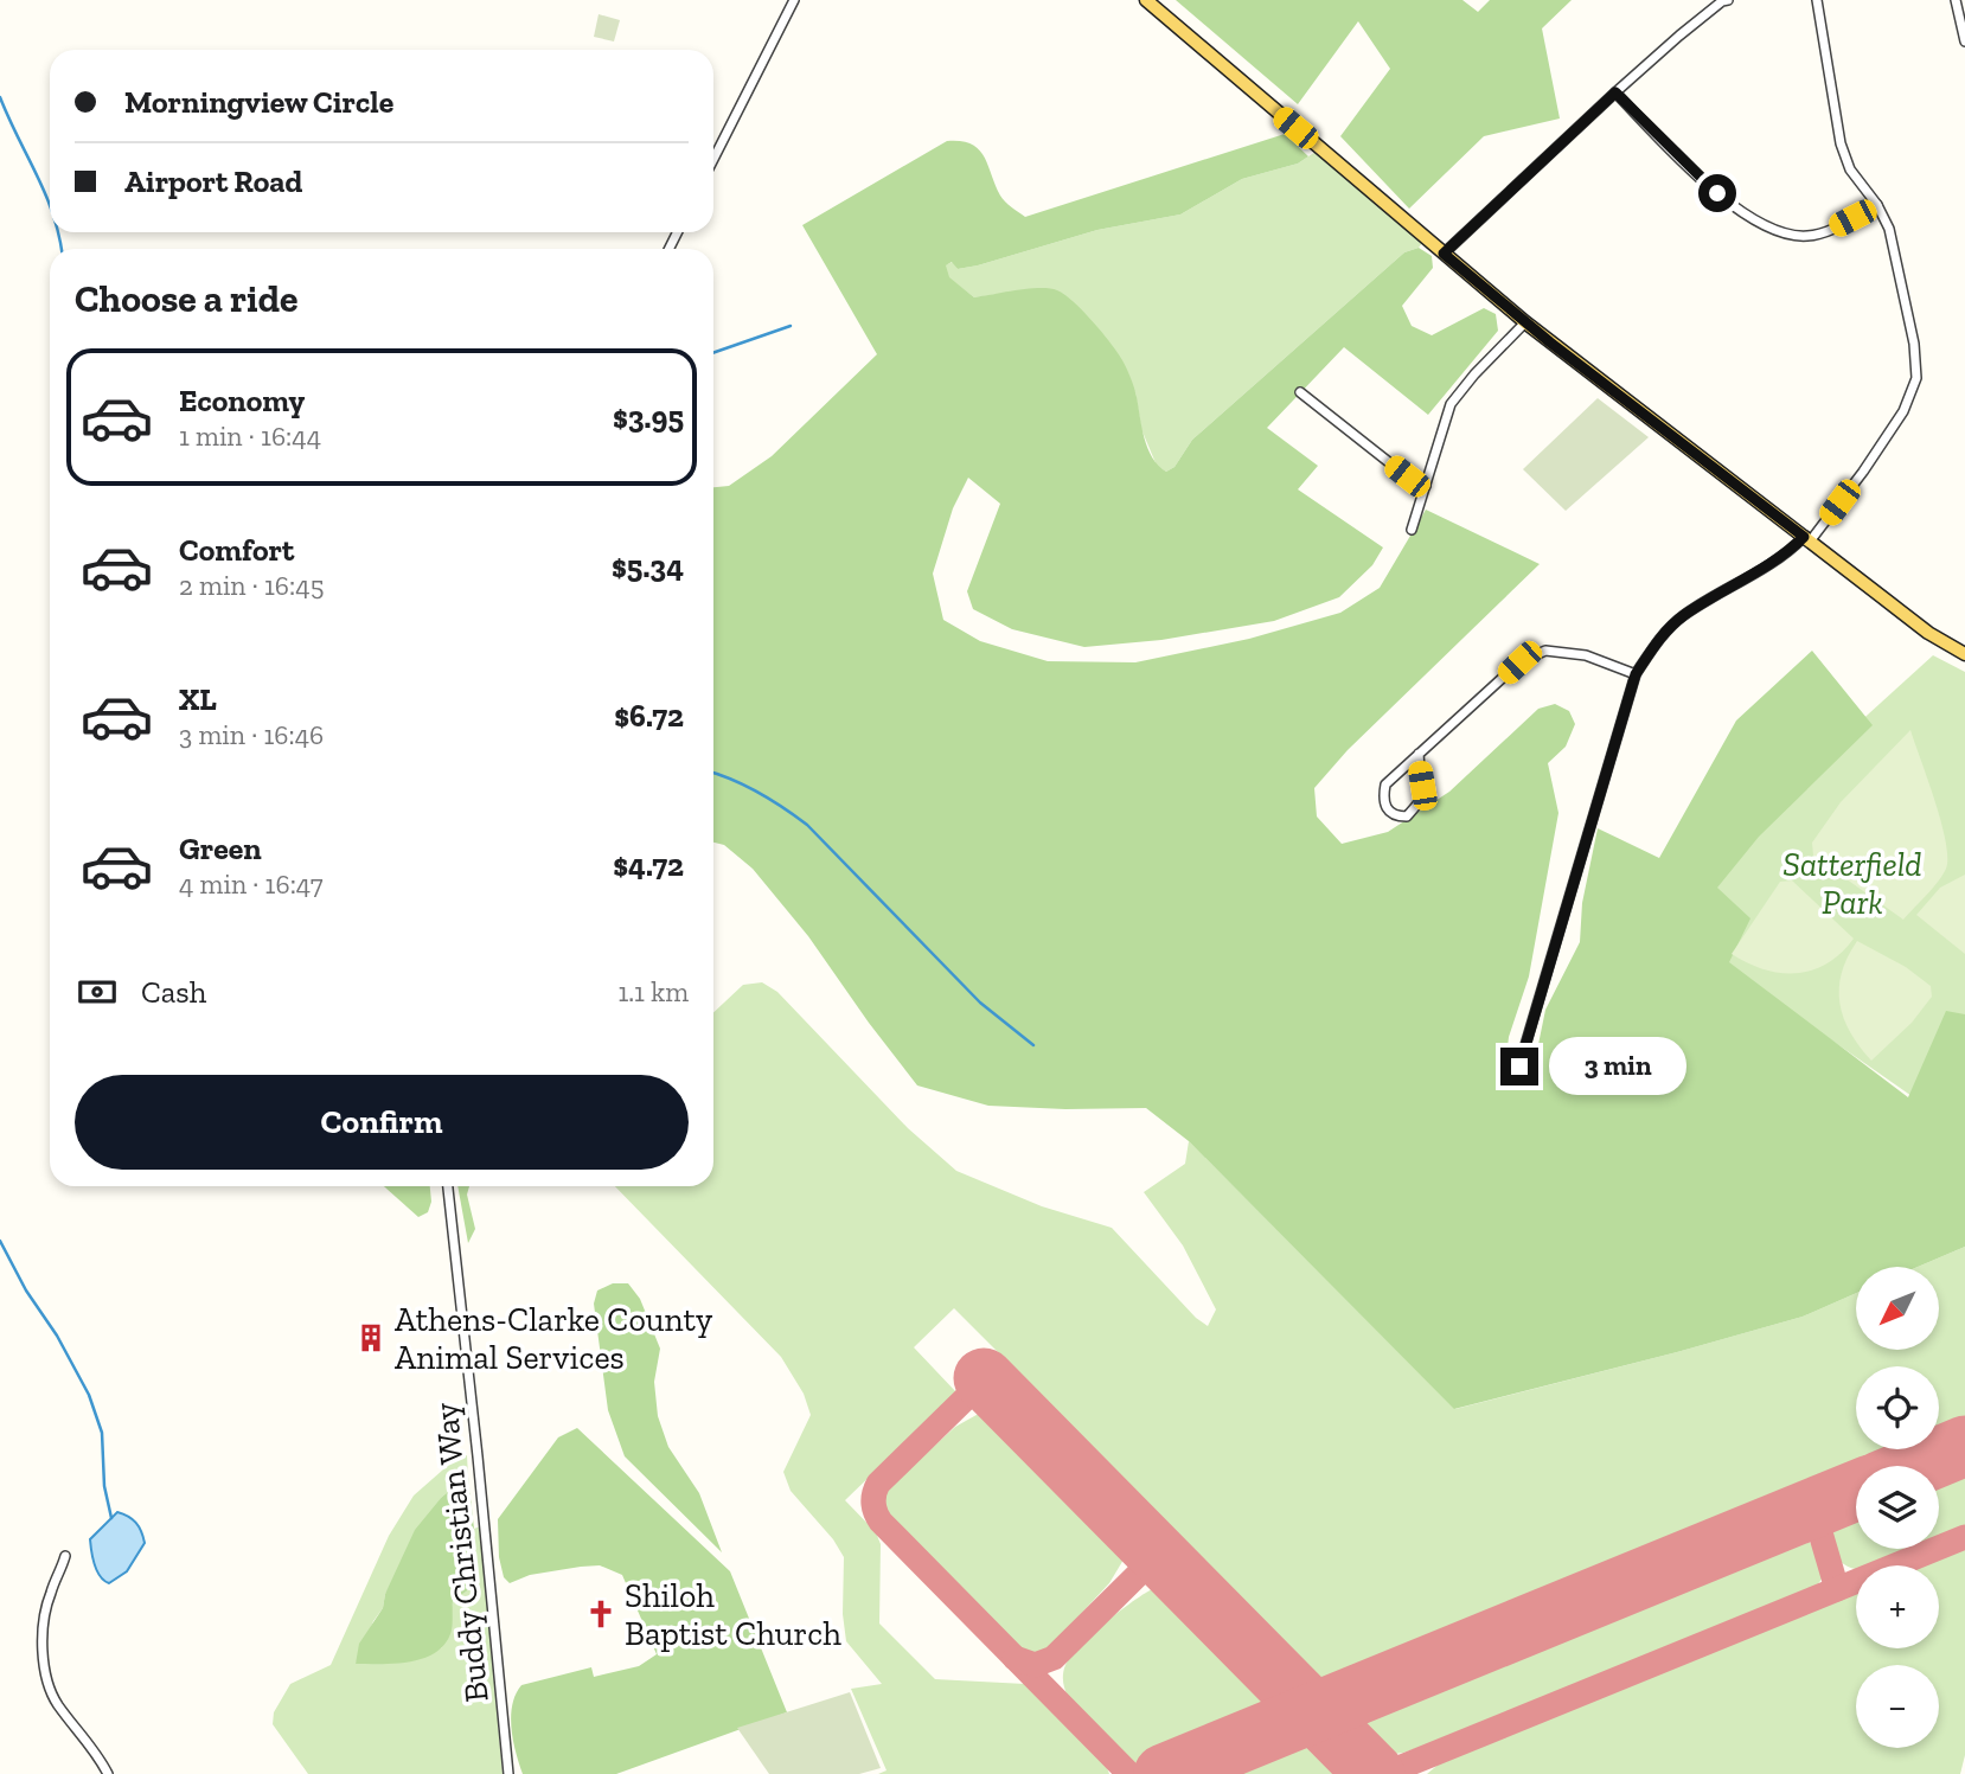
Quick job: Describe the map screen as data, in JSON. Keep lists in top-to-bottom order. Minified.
{"streets":{"street":["Buddy Christian Way"]},"parks":["Satterfield Park"],"places":{"building":["Athens-Clarke County Animal Services"],"church":["Shiloh Baptist Church"]},"north":"bottom left","page":{"banner":["Morningview Circle","Airport Road"],"heading":"Choose a ride","list":[{"name":"Economy","note":"1 min · 16:44","value":"$3.95"},{"name":"Comfort","note":"2 min · 16:45","value":"$5.34"},{"name":"XL","note":"3 min · 16:46","value":"$6.72"},{"name":"Green","note":"4 min · 16:47","value":"$4.72"}],"pay":["Cash","1.1 km"],"bubble":"3 min","buttons":"Confirm","map_buttons":["+","−"]}}
